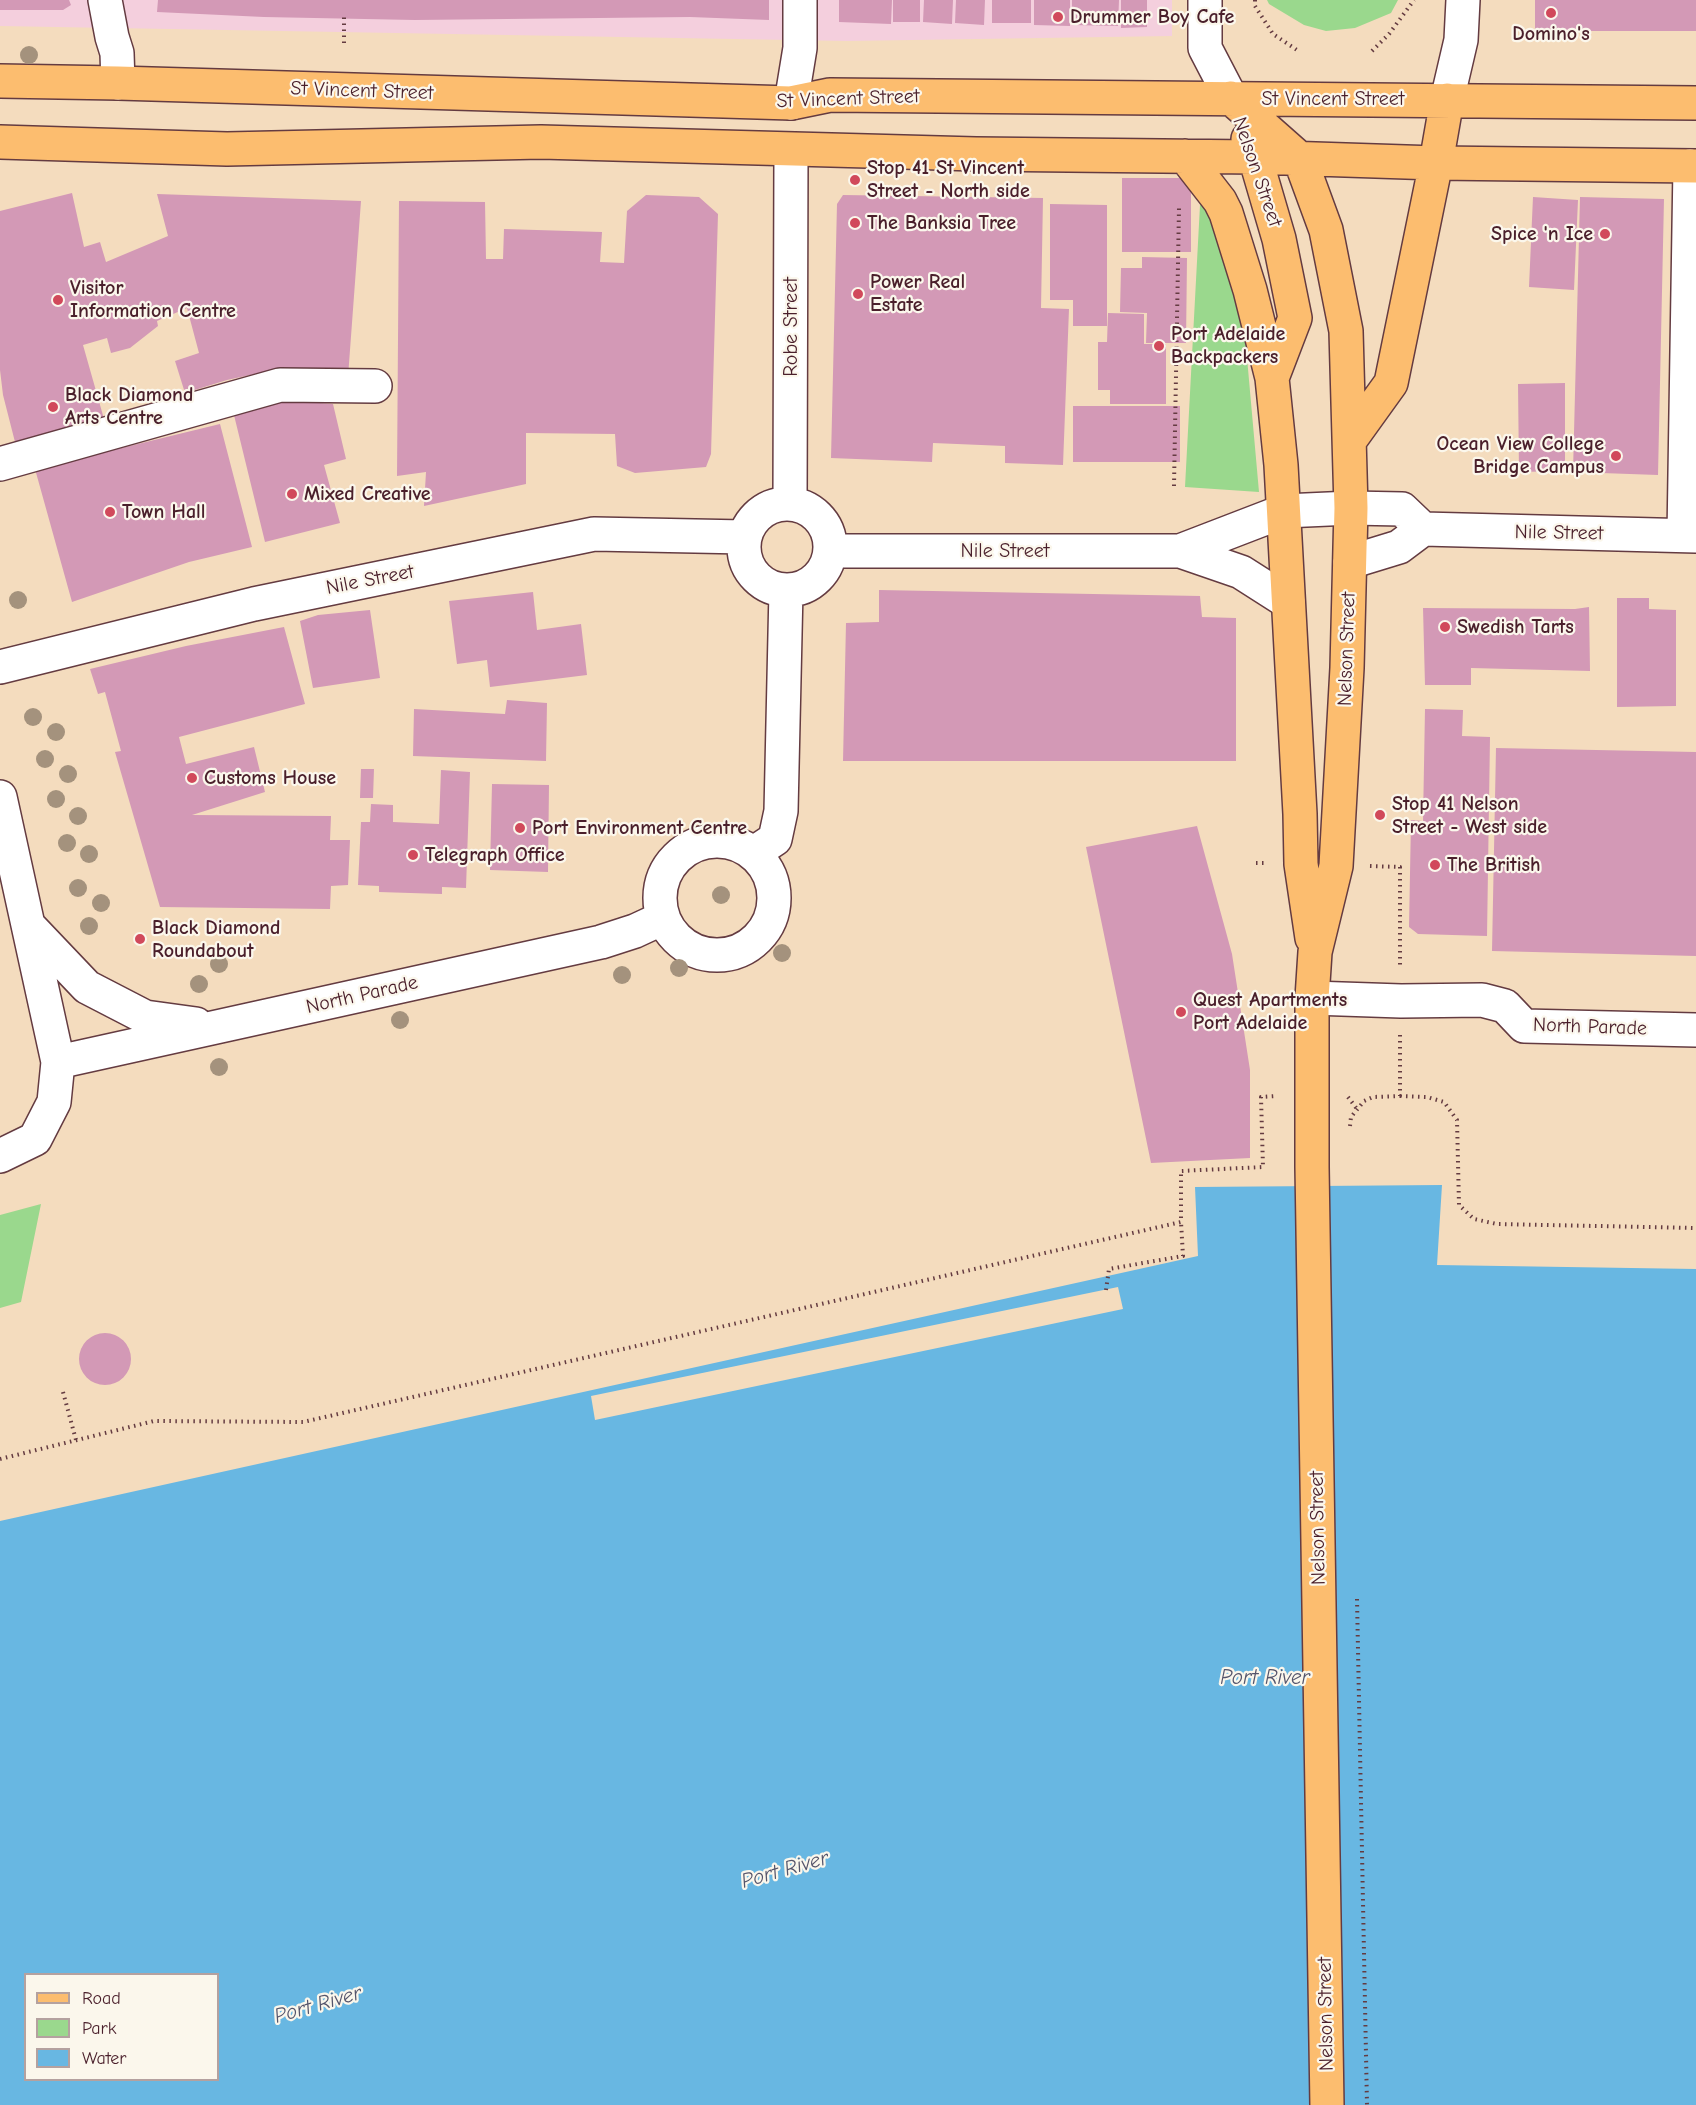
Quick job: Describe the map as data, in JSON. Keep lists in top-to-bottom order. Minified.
{"streets":{"main road":["St Vincent Street","Nelson Street"],"street":["Robe Street","Nile Street","North Parade"]},"crossings":[["St Vincent Street","Nelson Street"],["Nelson Street","Nile Street"],["Nelson Street","North Parade"],["Robe Street","Nile Street"]],"water":["Port River"],"places":["Domino's","Drummer Boy Cafe","Stop 41 St Vincent Street - North side","The Banksia Tree","Spice 'n Ice","Power Real Estate","Visitor Information Centre","Port Adelaide Backpackers","Black Diamond Arts Centre","Ocean View College Bridge Campus","Mixed Creative","Town Hall","Swedish Tarts","Customs House","Stop 41 Nelson Street - West side","Port Environment Centre","Telegraph Office","The British","Black Diamond Roundabout","Quest Apartments Port Adelaide"],"legend":["Road","Park","Water"]}
